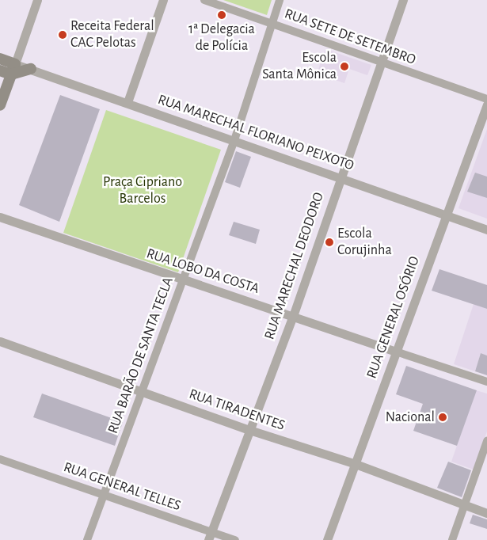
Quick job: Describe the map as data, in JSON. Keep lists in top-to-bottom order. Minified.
{"streets":{"street":["RUA SETE DE SETEMBRO","RUA MARECHAL FLORIANO PEIXOTO","RUA MARECHAL DEODORO","RUA LOBO DA COSTA","RUA GENERAL OSÓRIO","RUA BARÃO DE SANTA TECLA","RUA TIRADENTES","RUA GENERAL TELLES"]},"crossings":[["RUA SETE DE SETEMBRO","RUA MARECHAL DEODORO"],["RUA SETE DE SETEMBRO","RUA BARÃO DE SANTA TECLA"],["RUA MARECHAL FLORIANO PEIXOTO","RUA MARECHAL DEODORO"],["RUA MARECHAL FLORIANO PEIXOTO","RUA GENERAL OSÓRIO"],["RUA MARECHAL FLORIANO PEIXOTO","RUA BARÃO DE SANTA TECLA"],["RUA MARECHAL DEODORO","RUA LOBO DA COSTA"],["RUA MARECHAL DEODORO","RUA TIRADENTES"],["RUA MARECHAL DEODORO","RUA GENERAL TELLES"],["RUA LOBO DA COSTA","RUA GENERAL OSÓRIO"],["RUA LOBO DA COSTA","RUA BARÃO DE SANTA TECLA"],["RUA GENERAL OSÓRIO","RUA TIRADENTES"],["RUA BARÃO DE SANTA TECLA","RUA TIRADENTES"],["RUA BARÃO DE SANTA TECLA","RUA GENERAL TELLES"]],"parks":["Praça Cipriano Barcelos"],"places":["1ª Delegacia de Polícia","Receita Federal CAC Pelotas","Escola Santa Mônica","Escola Corujinha","Nacional"]}
